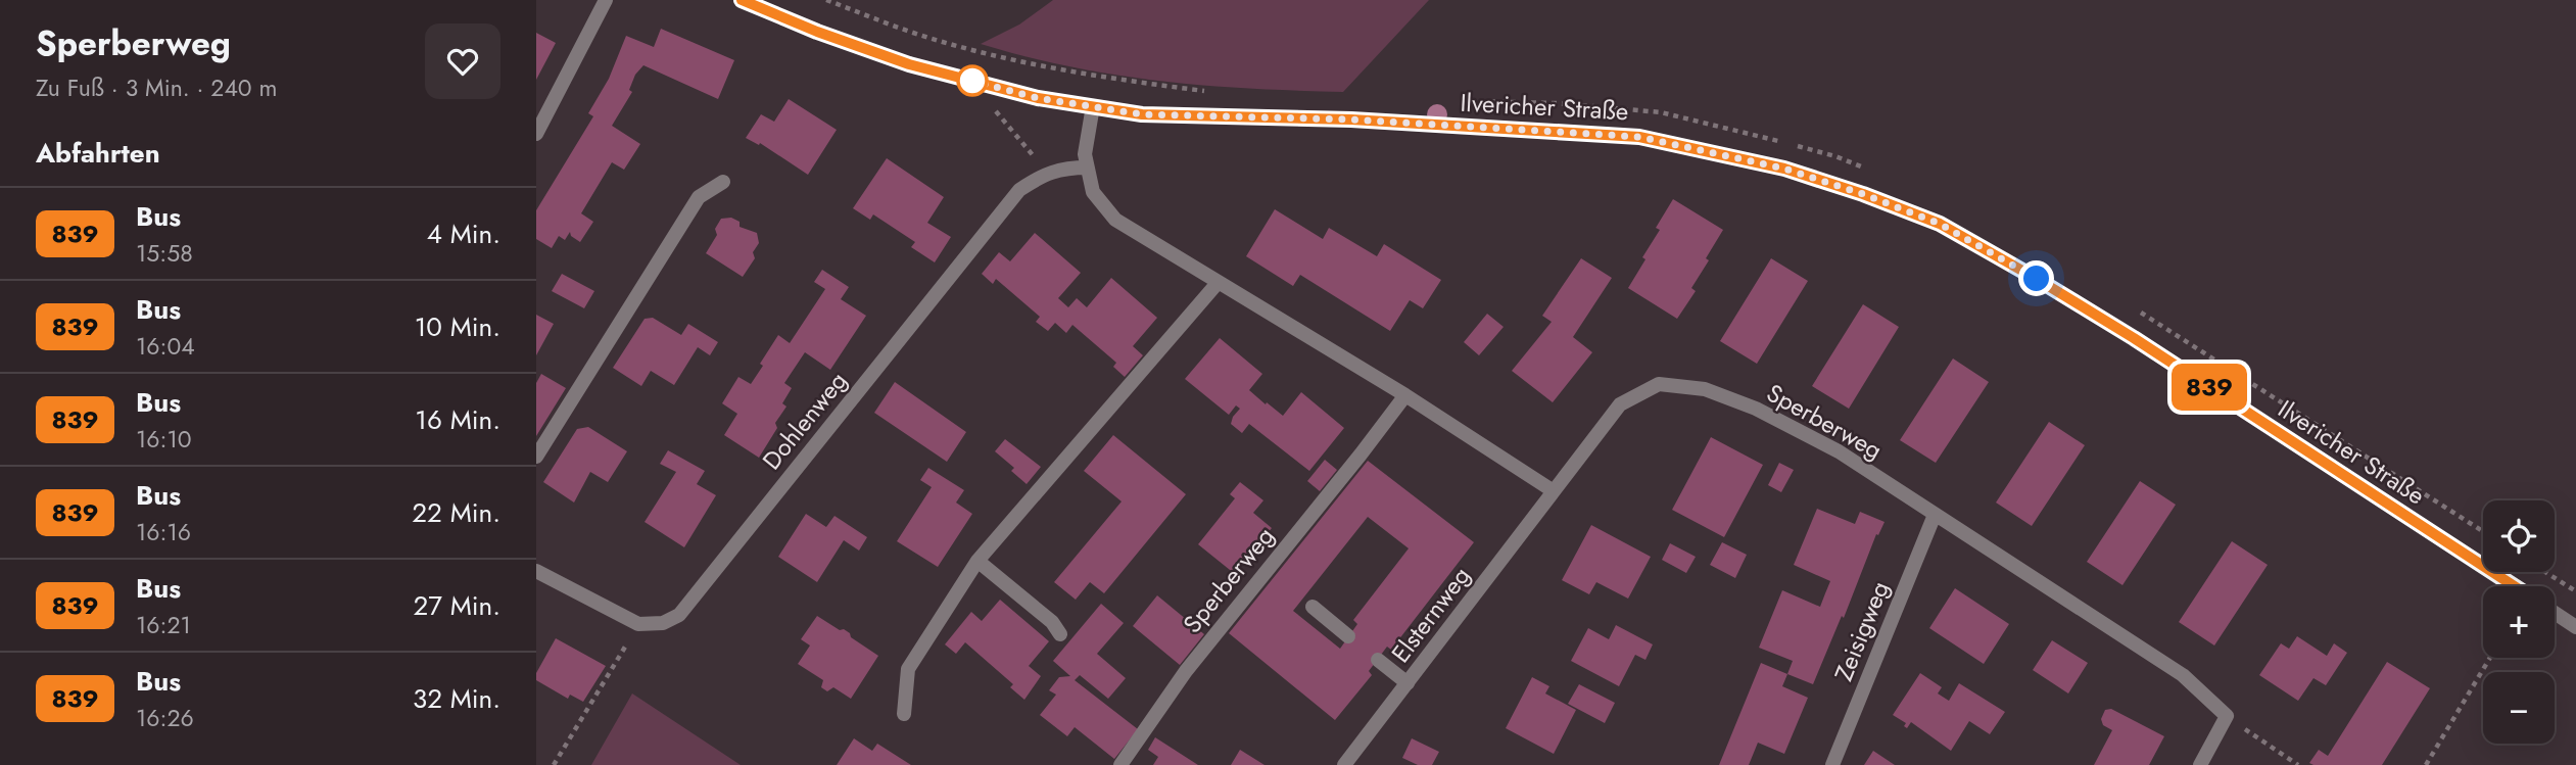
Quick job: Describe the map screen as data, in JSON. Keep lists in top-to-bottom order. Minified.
{"streets":{"street":["Ilvericher Straße","Dohlenweg","Sperberweg","Elsternweg","Zeisigweg"]},"crossings":[["Sperberweg","Elsternweg"],["Sperberweg","Zeisigweg"]],"lines":["bus line 839"],"page":{"heading":[["Sperberweg","Zu Fuß · 3 Min. · 240 m"],"Abfahrten"],"on_map":"839","list":[{"mark":"839","name":"Bus","note":"15:58","value":"4 Min."},{"mark":"839","name":"Bus","note":"16:04","value":"10 Min."},{"mark":"839","name":"Bus","note":"16:10","value":"16 Min."},{"mark":"839","name":"Bus","note":"16:16","value":"22 Min."},{"mark":"839","name":"Bus","note":"16:21","value":"27 Min."},{"mark":"839","name":"Bus","note":"16:26","value":"32 Min."}],"map_buttons":["+","−"]}}
